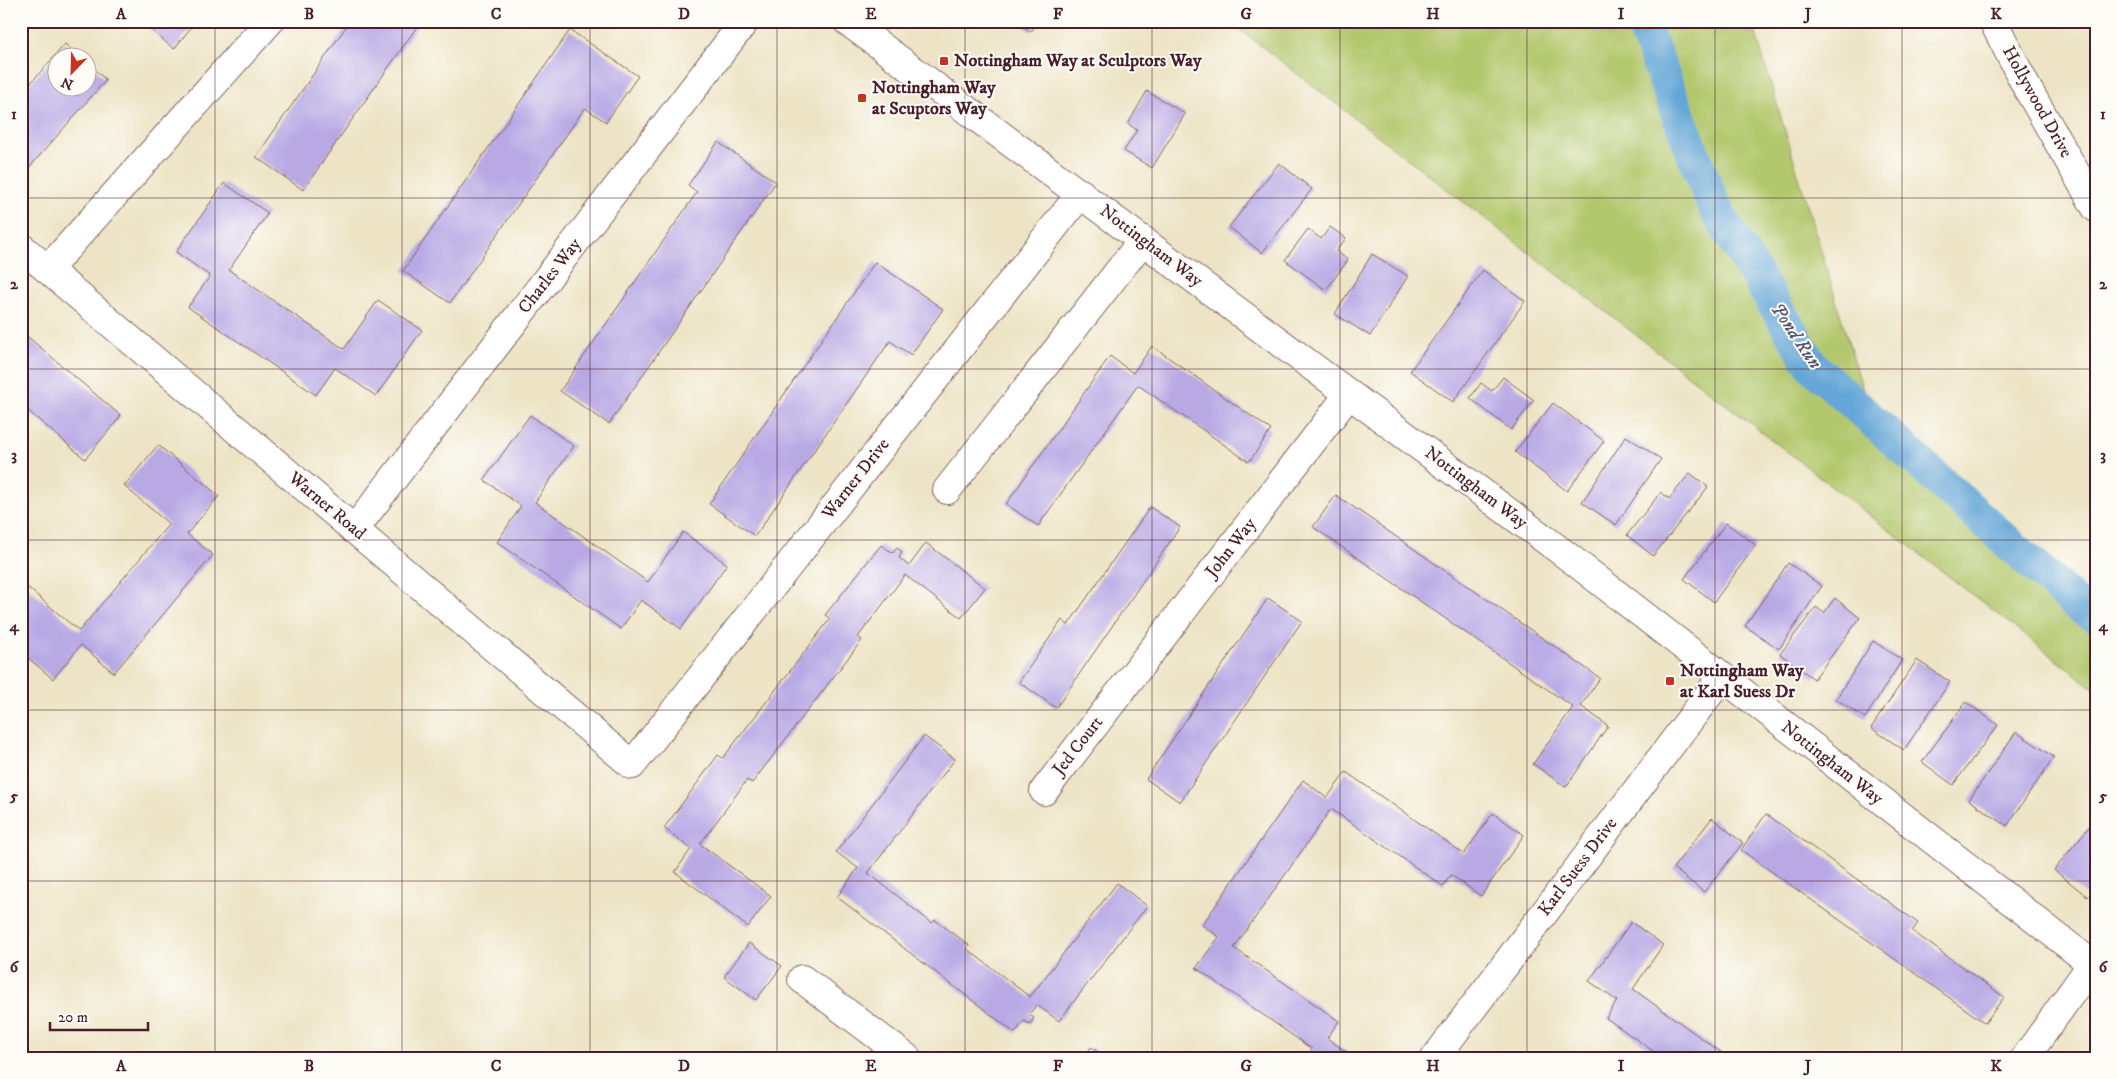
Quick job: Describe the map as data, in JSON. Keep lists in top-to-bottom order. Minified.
{"streets":{"street":["Hollywood Drive","Nottingham Way","Charles Way","Warner Drive","Warner Road","John Way","Jed Court","Karl Suess Drive"]},"crossings":[["Nottingham Way","Warner Drive"],["Nottingham Way","John Way"],["Nottingham Way","Karl Suess Drive"],["Charles Way","Warner Road"],["Warner Drive","Warner Road"],["John Way","Jed Court"]],"water":["Pond Run"],"places":{"transit":["Nottingham Way at Sculptors Way","Nottingham Way at Scuptors Way","Nottingham Way at Karl Suess Dr"]},"scale_bar":"20 m","north":"bottom left","grid":{"columns":["A","B","C","D","E","F","G","H","I","J","K"],"rows":["1","2","3","4","5","6"]}}
